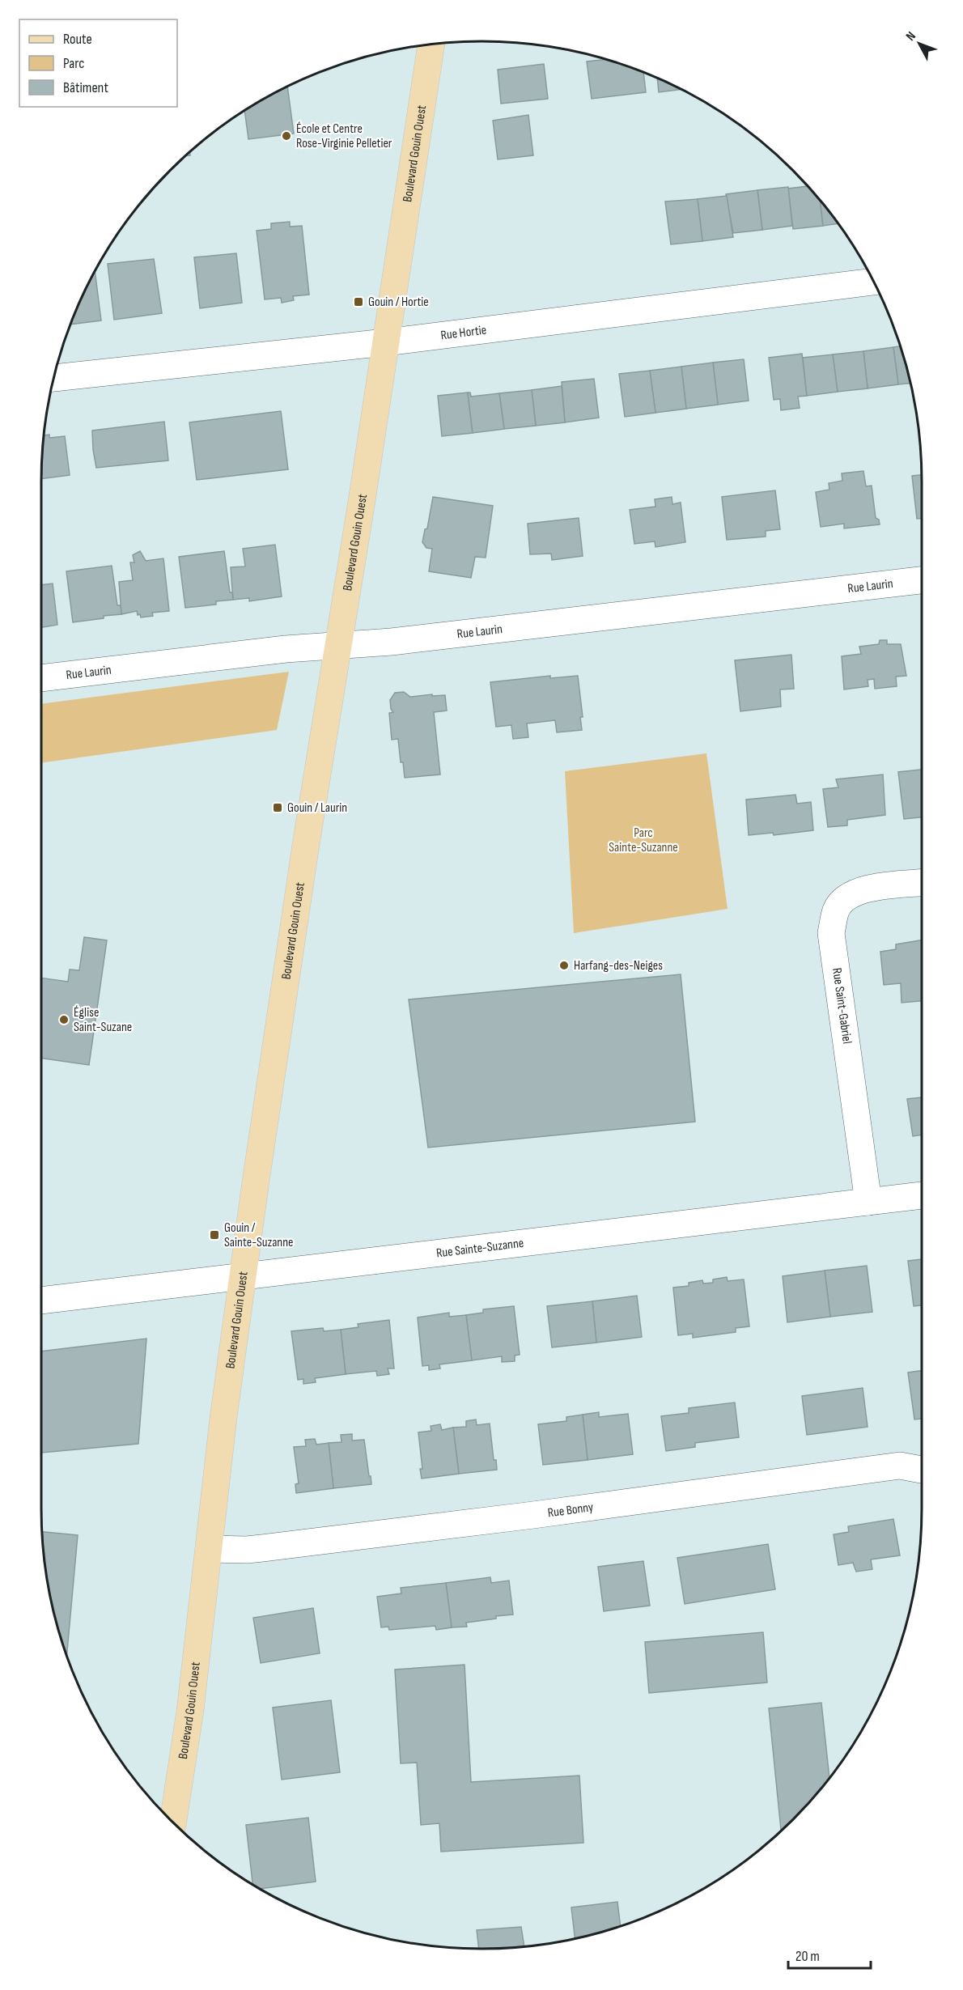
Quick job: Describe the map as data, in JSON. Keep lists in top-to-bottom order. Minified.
{"streets":{"main road":["Boulevard Gouin Ouest"],"street":["Rue Hortie","Rue Laurin","Rue Saint-Gabriel","Rue Sainte-Suzanne","Rue Bonny"]},"crossings":[["Boulevard Gouin Ouest","Rue Hortie"],["Boulevard Gouin Ouest","Rue Laurin"],["Boulevard Gouin Ouest","Rue Sainte-Suzanne"],["Boulevard Gouin Ouest","Rue Bonny"],["Rue Saint-Gabriel","Rue Sainte-Suzanne"]],"parks":["Parc Sainte-Suzanne"],"places":{"other":["École et Centre Rose-Virginie Pelletier","Harfang-des-Neiges","Église Saint-Suzane"],"transit":["Gouin / Hortie","Gouin / Laurin","Gouin / Sainte-Suzanne"]},"legend":["Route","Parc","Bâtiment"],"scale_bar":"20 m","north":"top left"}
